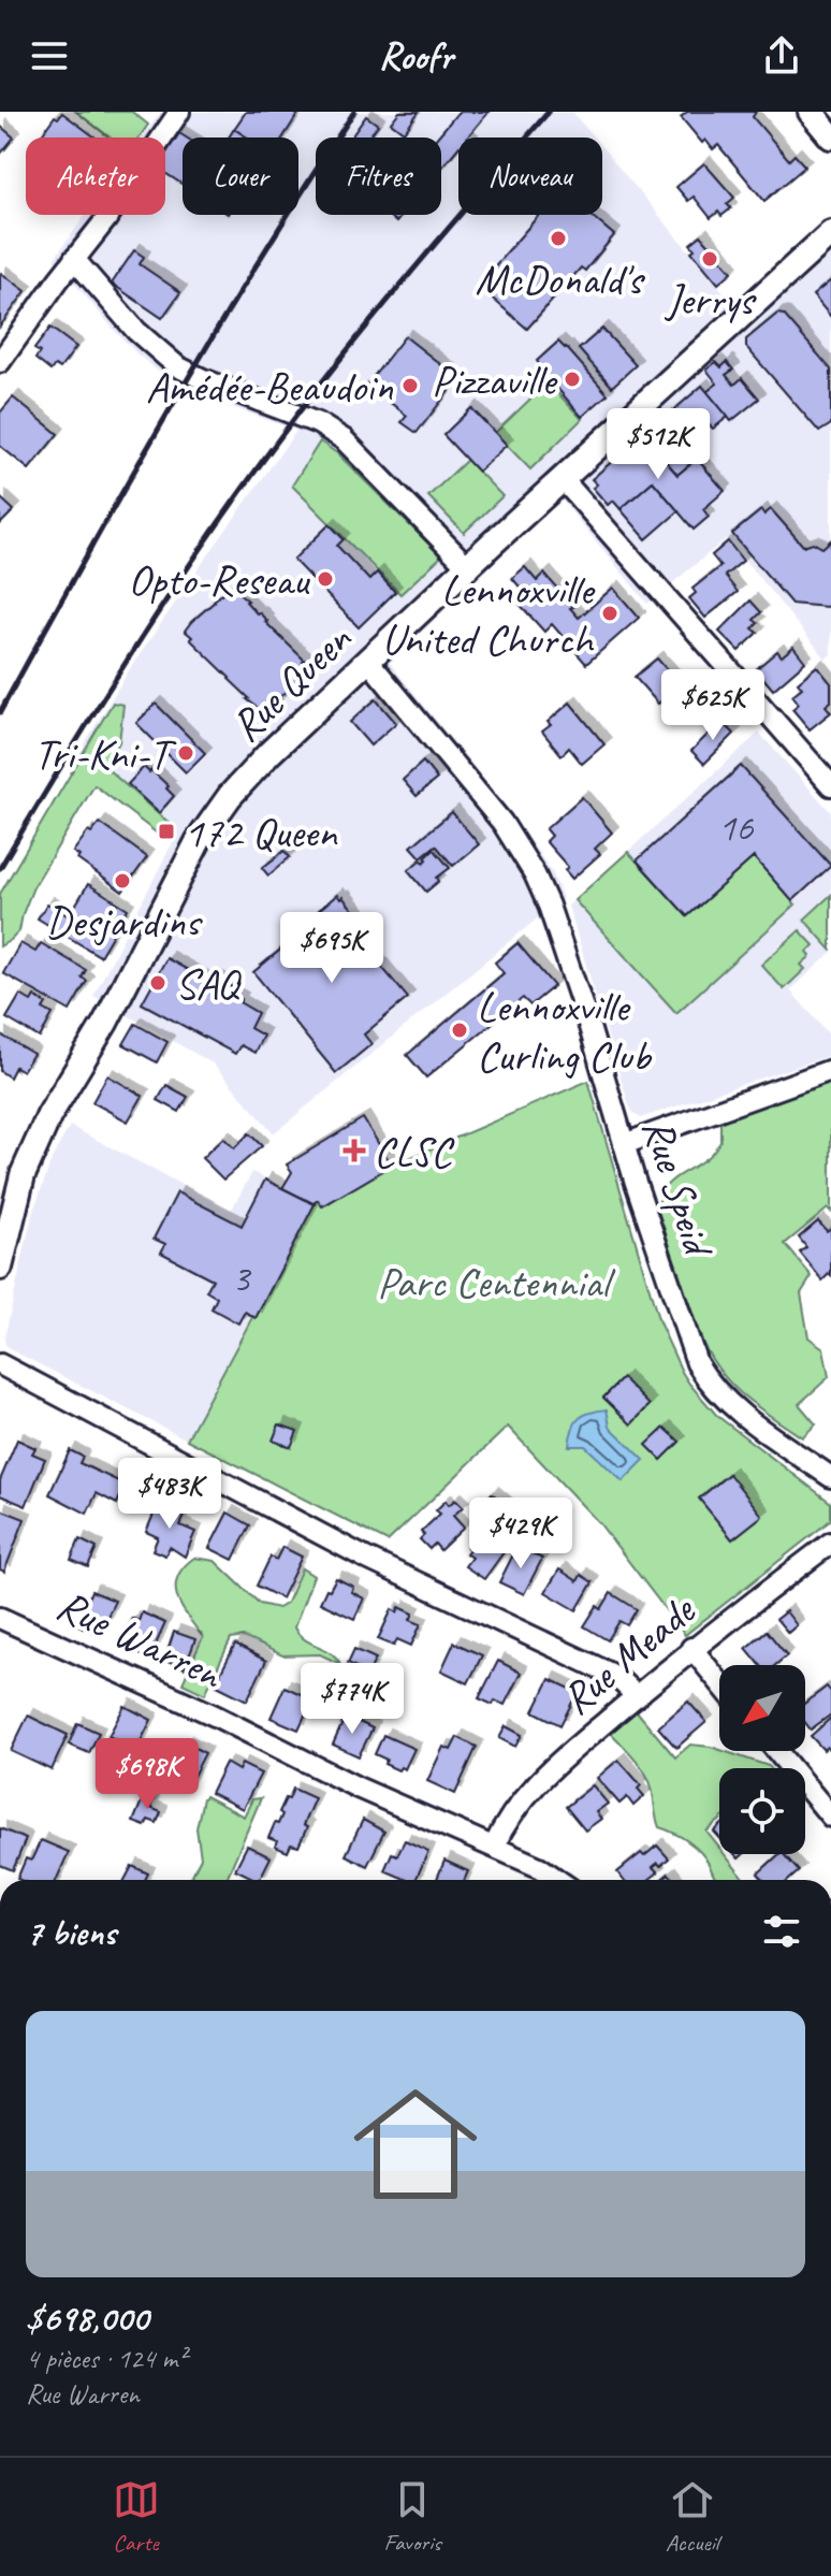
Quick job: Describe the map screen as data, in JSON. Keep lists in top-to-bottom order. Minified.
{"streets":{"main road":["Rue Queen"],"street":["Rue Speid","Rue Warren","Rue Meade"]},"crossings":[["Rue Queen","Rue Speid"],["Rue Warren","Rue Meade"]],"parks":["Parc Centennial"],"places":{"other":["McDonald's","Jerrys","Pizzaville","Amédée-Beaudoin","Opto-Reseau","Lennoxville United Church","Tri-Kni-T","Desjardins","SAQ","Lennoxville Curling Club"],"transit":["172 Queen"],"health":["CLSC"]},"house_numbers":["16","3"],"north":"bottom left","page":{"header":"Roofr","chip":["Acheter","Louer","Filtres","Nouveau"],"price":["$512K","$625K","$695K","$483K","$429K","$774K","$698K"],"heading":"7 biens","list":[{"name":"$698,000","note":"4 pièces · 124 m² · Rue Warren"}],"tabs":["Carte","Favoris","Accueil"]}}
